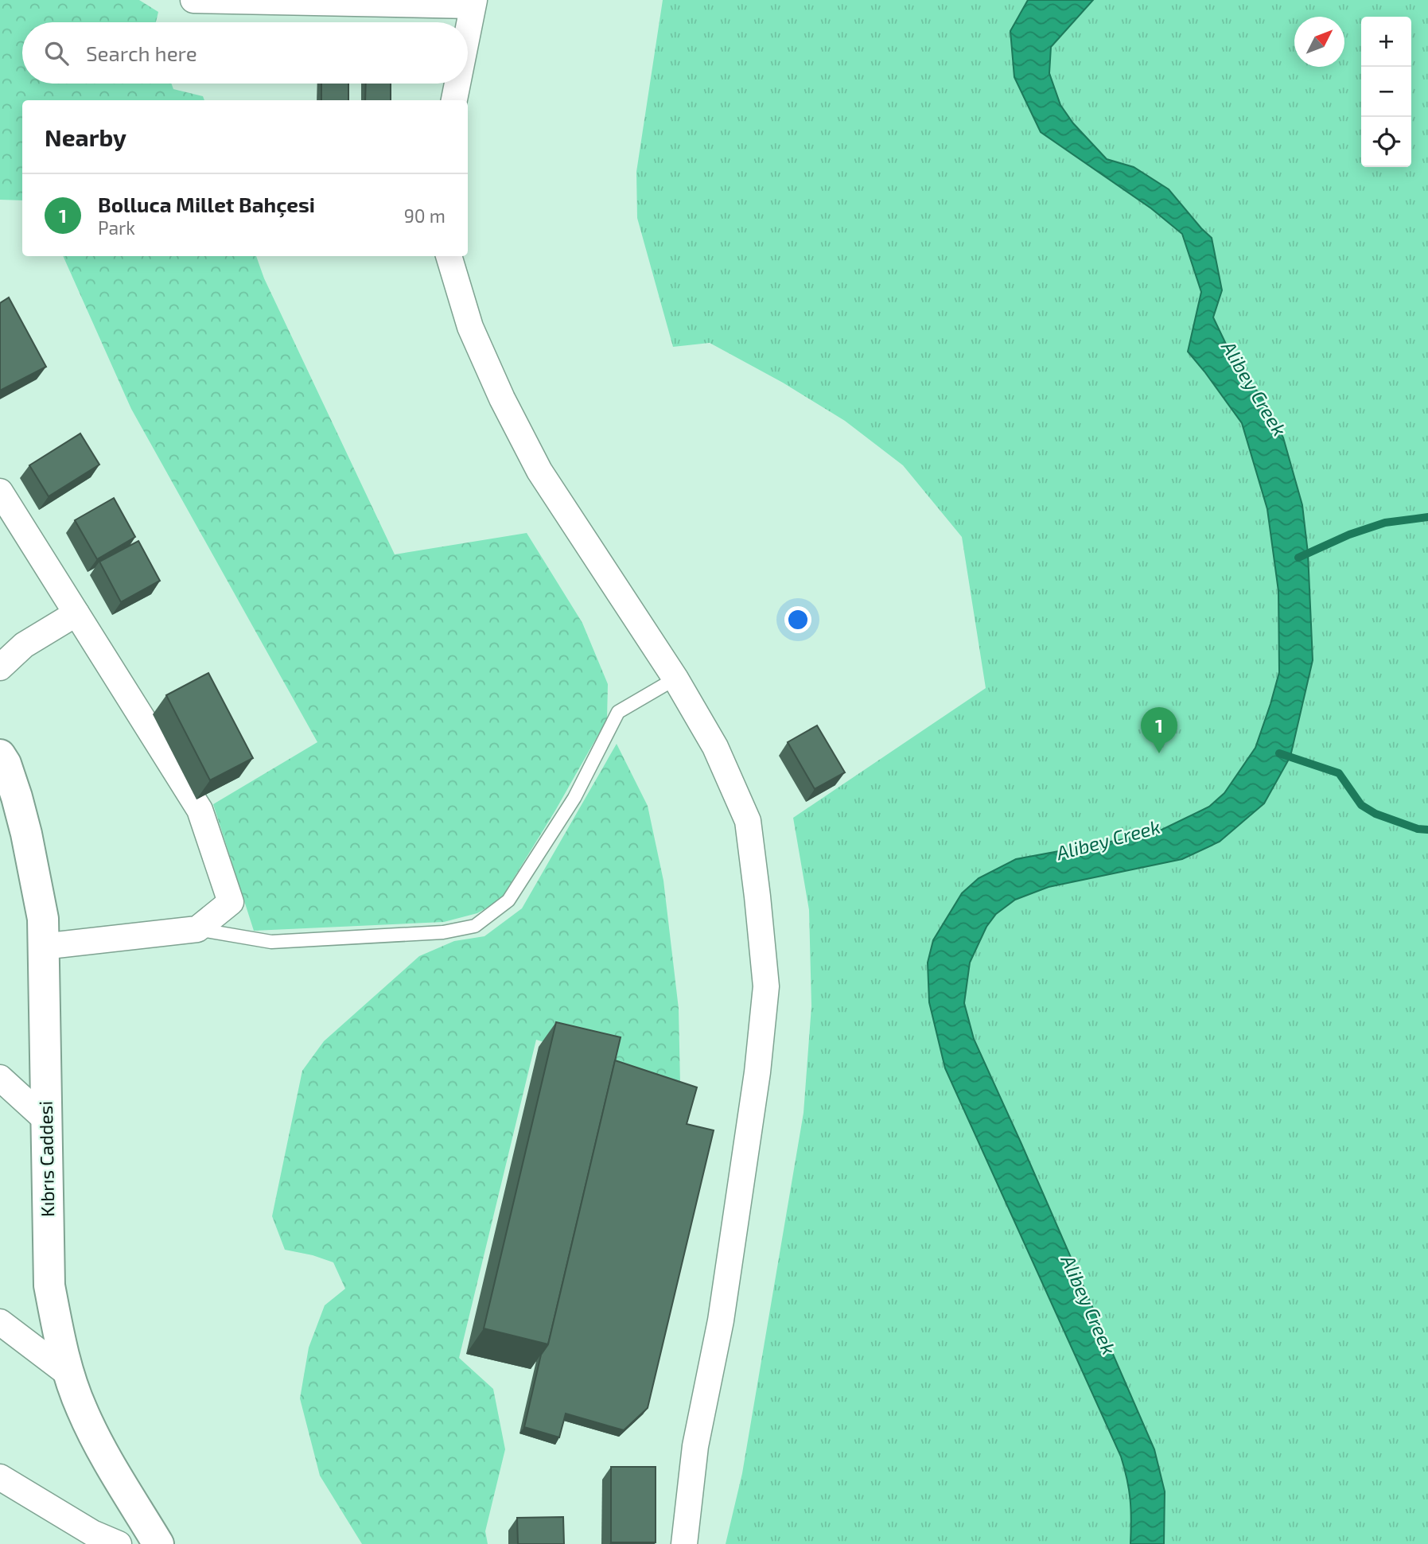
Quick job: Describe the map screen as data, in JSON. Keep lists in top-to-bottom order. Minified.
{"streets":{"main road":["Kıbrıs Caddesi"]},"water":["Alibey Creek"],"north":"top right","page":{"map_buttons":["+","−"],"search":"Search here","heading":"Nearby","list":[{"mark":"1","name":"Bolluca Millet Bahçesi","note":"Park","value":"90 m"}],"pins":"1"}}
